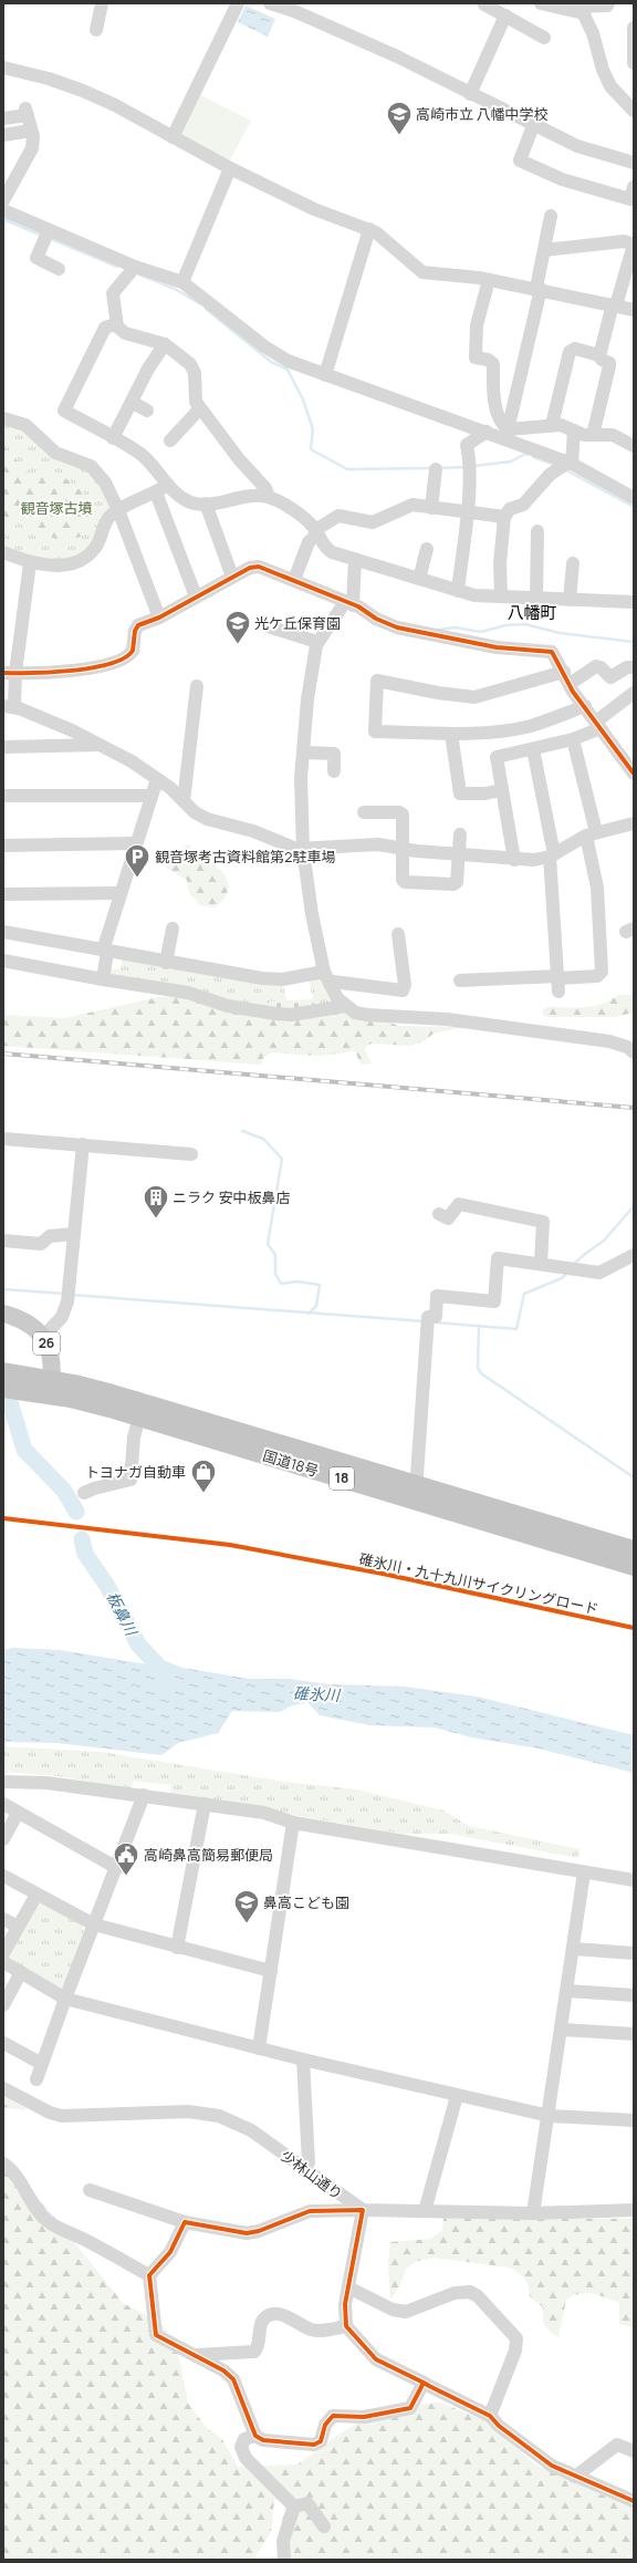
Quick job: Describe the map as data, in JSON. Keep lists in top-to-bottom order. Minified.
{"streets":{"highway":["国道18号","18"],"main road":["26"],"street":["少林山通り"],"cycle path":["碓氷川・九十九川サイクリングロード"]},"crossings":[["26","国道18号"],["26","18"],["国道18号","18"]],"districts":["八幡町"],"water":["板鼻川","碓氷川"],"parks":["観音塚古墳"],"places":{"school or university":["高崎市立 八幡中学校","光ケ丘保育園","鼻高こども園"],"parking":["観音塚考古資料館第2駐車場"],"building":["ニラク 安中板鼻店"],"shop":["トヨナガ自動車"],"public building":["高崎鼻高簡易郵便局"]}}
